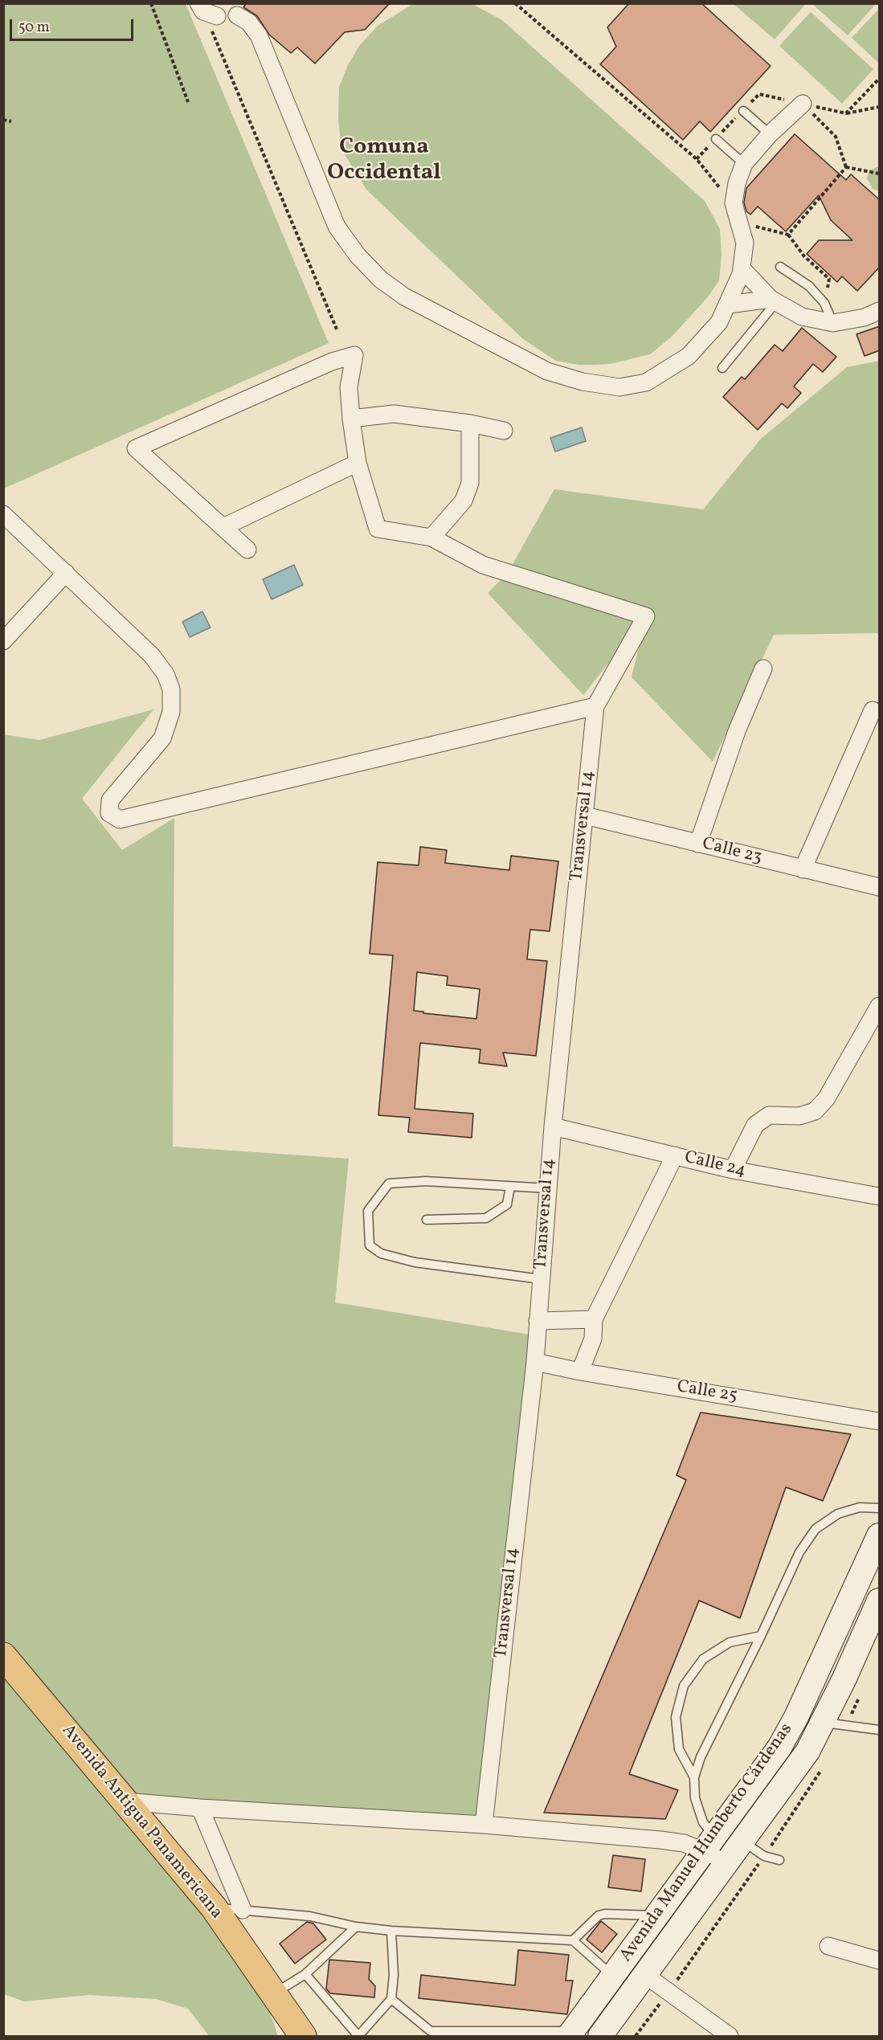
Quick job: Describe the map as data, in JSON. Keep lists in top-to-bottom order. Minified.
{"streets":{"main road":["Avenida Antigua Panamericana","Avenida Manuel Humberto Cárdenas"],"street":["Transversal 14","Calle 23","Calle 24","Calle 25"]},"crossings":[["Transversal 14","Calle 23"],["Transversal 14","Calle 24"],["Transversal 14","Calle 25"]],"districts":["Comuna Occidental"],"scale_bar":"50 m"}
